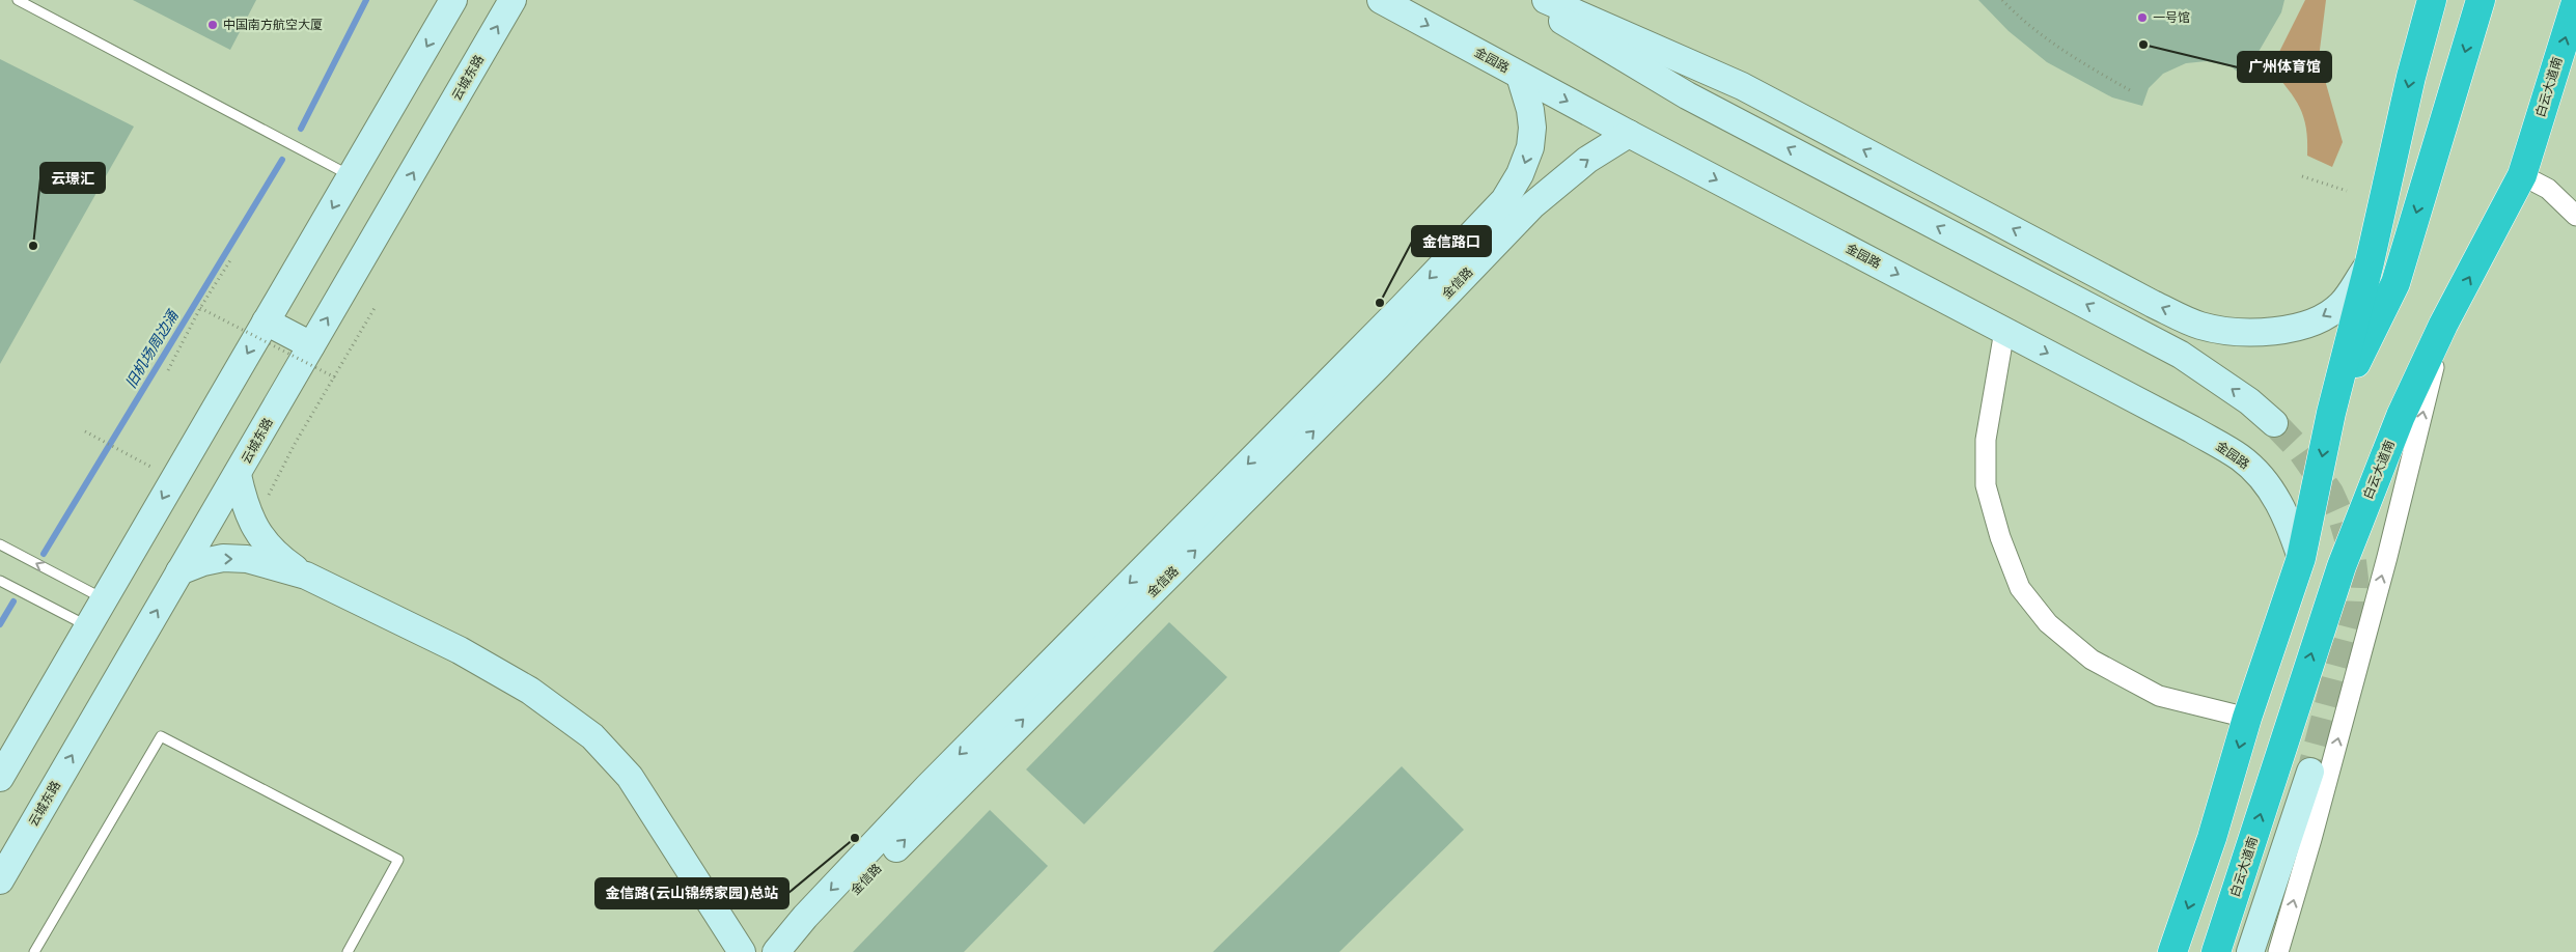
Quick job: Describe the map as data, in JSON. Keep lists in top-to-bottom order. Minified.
{"streets":{"highway":["白云大道南"],"main road":["金园路","云城东路","金信路"]},"crossings":[["金园路","金信路"]],"water":["旧机场周边涌"],"places":["一号馆","中国南方航空大厦","广州体育馆","云璟汇","金信路口","金信路(云山锦绣家园)总站"]}
